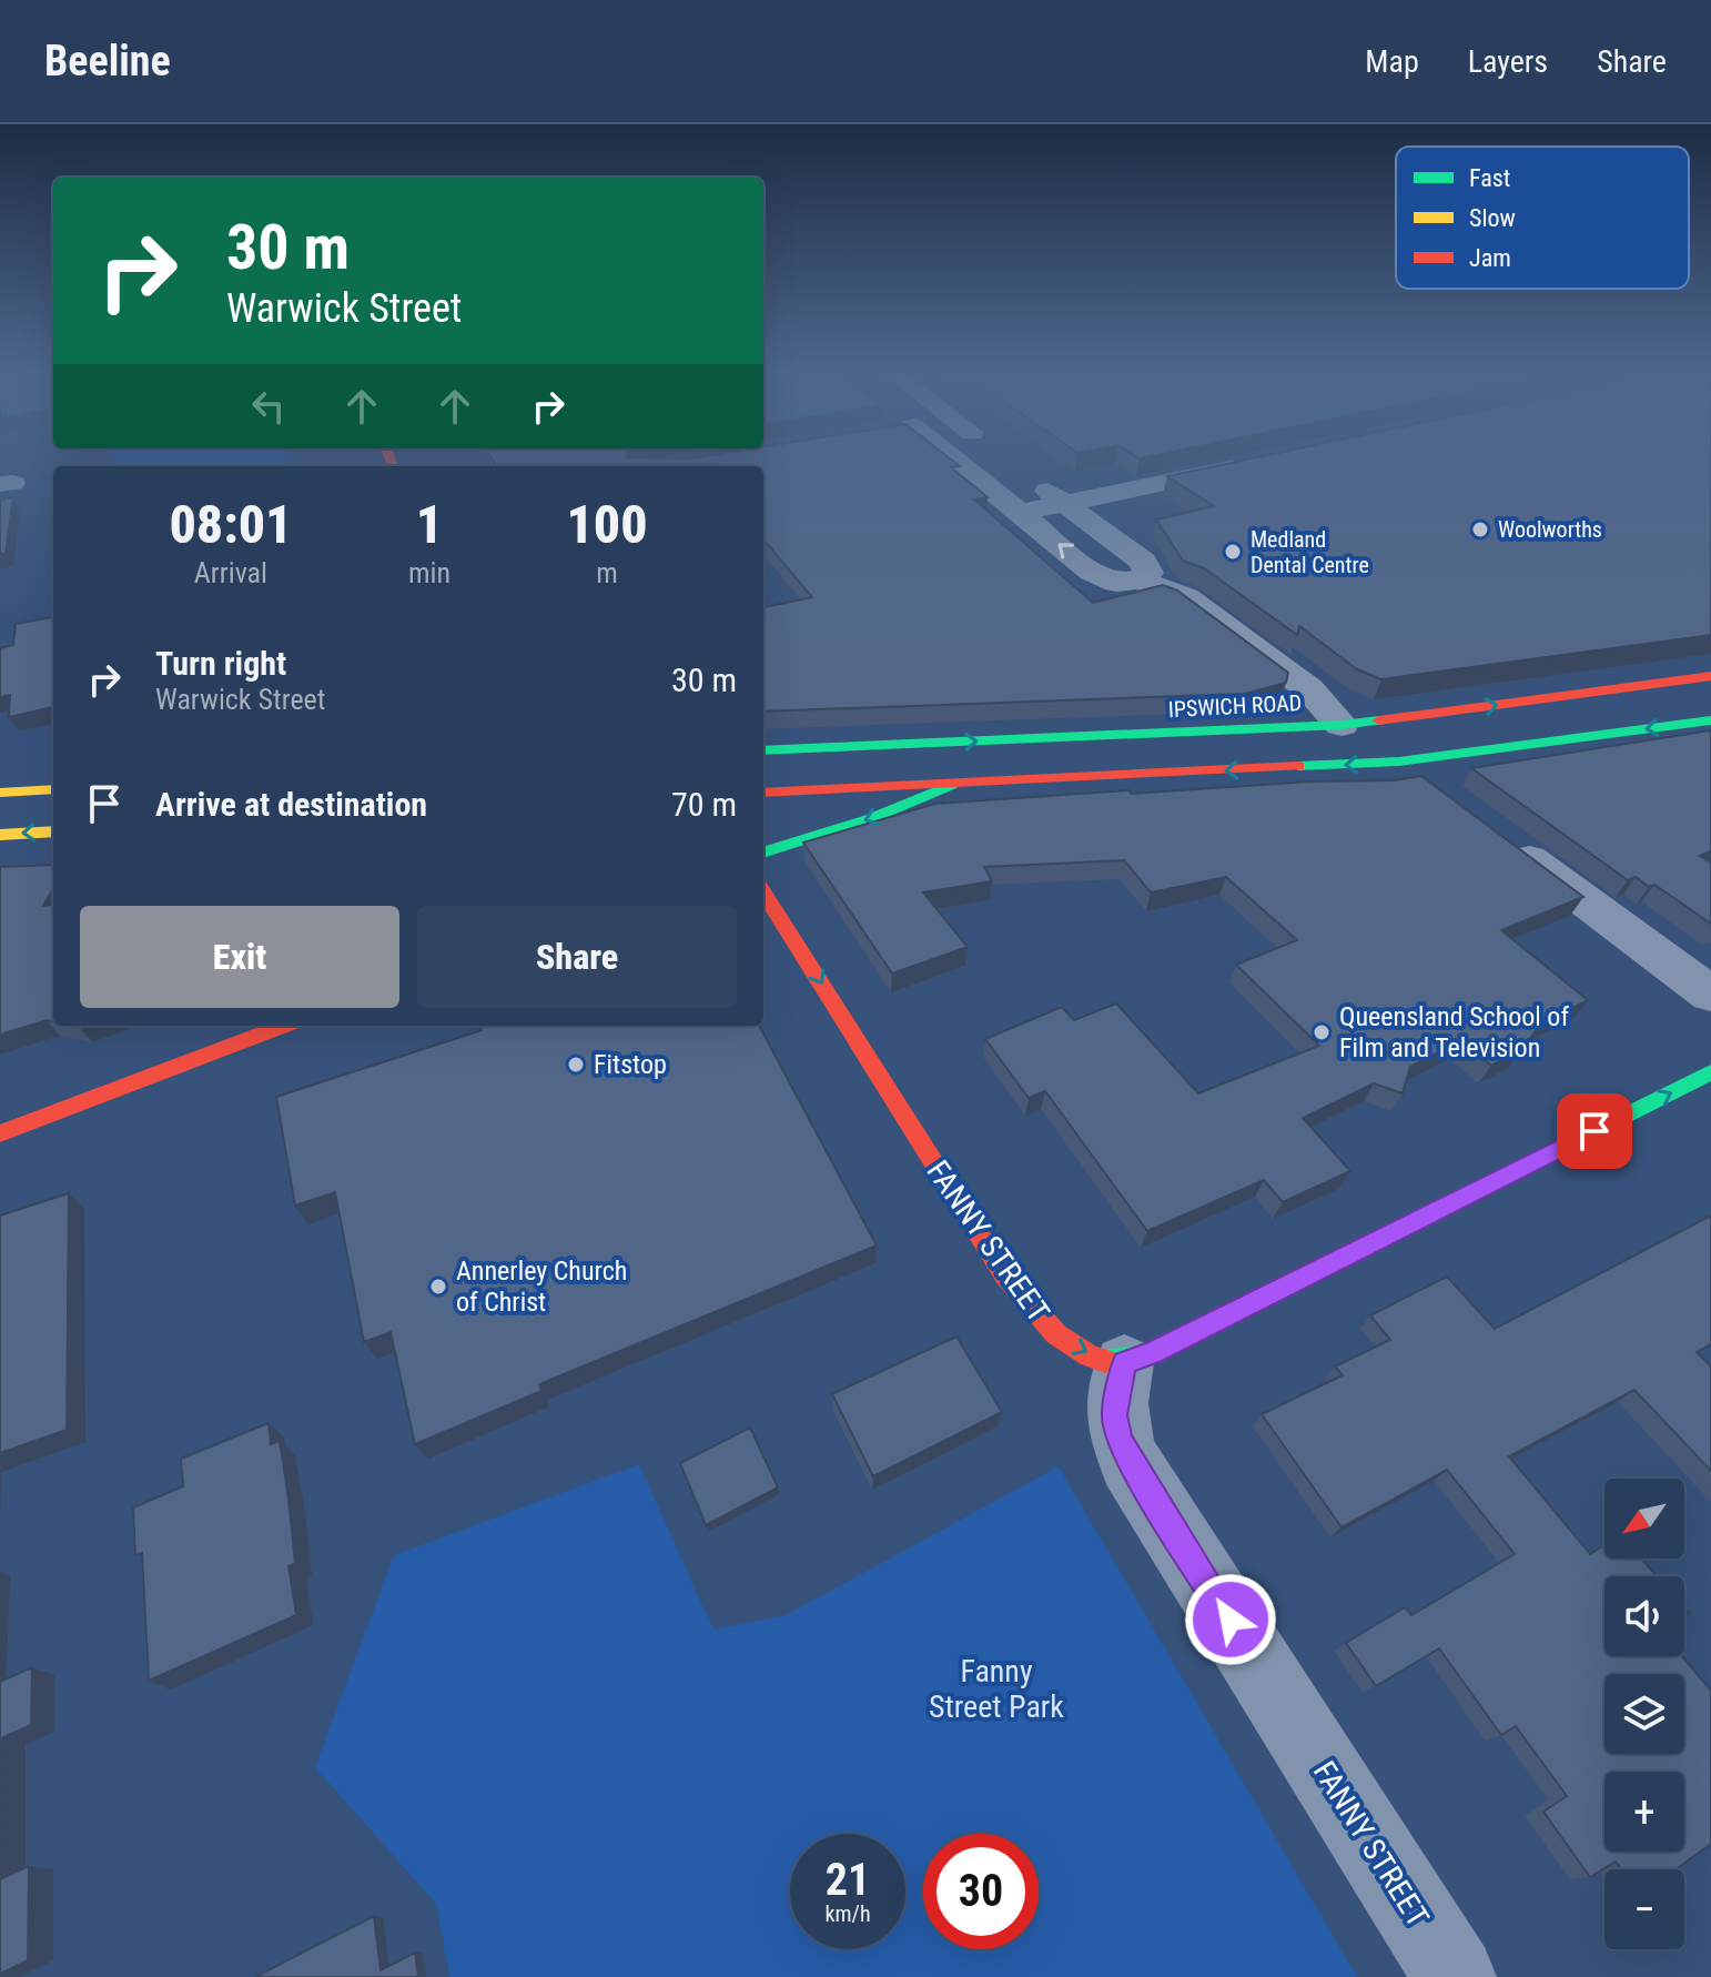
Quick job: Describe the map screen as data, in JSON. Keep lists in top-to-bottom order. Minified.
{"streets":{"main road":["IPSWICH ROAD","FANNY STREET"]},"one_way":["FANNY STREET"],"parks":["Fanny Street Park"],"places":["Woolworths","Medland Dental Centre","Queensland School of Film and Television","Fitstop","Annerley Church of Christ"],"legend":["Fast","Slow","Jam"],"north":"bottom left","page":{"header":"Beeline","nav":["Map","Layers","Share"],"turn":["30 m","Warwick Street"],"eta":["08:01","Arrival","1","min","100","m"],"list":[{"name":"Turn right","note":"Warwick Street","value":"30 m"},{"name":"Arrive at destination","value":"70 m"}],"buttons":["Exit","Share"],"map_buttons":["+","−"],"speed":"21 km/h","limit":"30"}}
